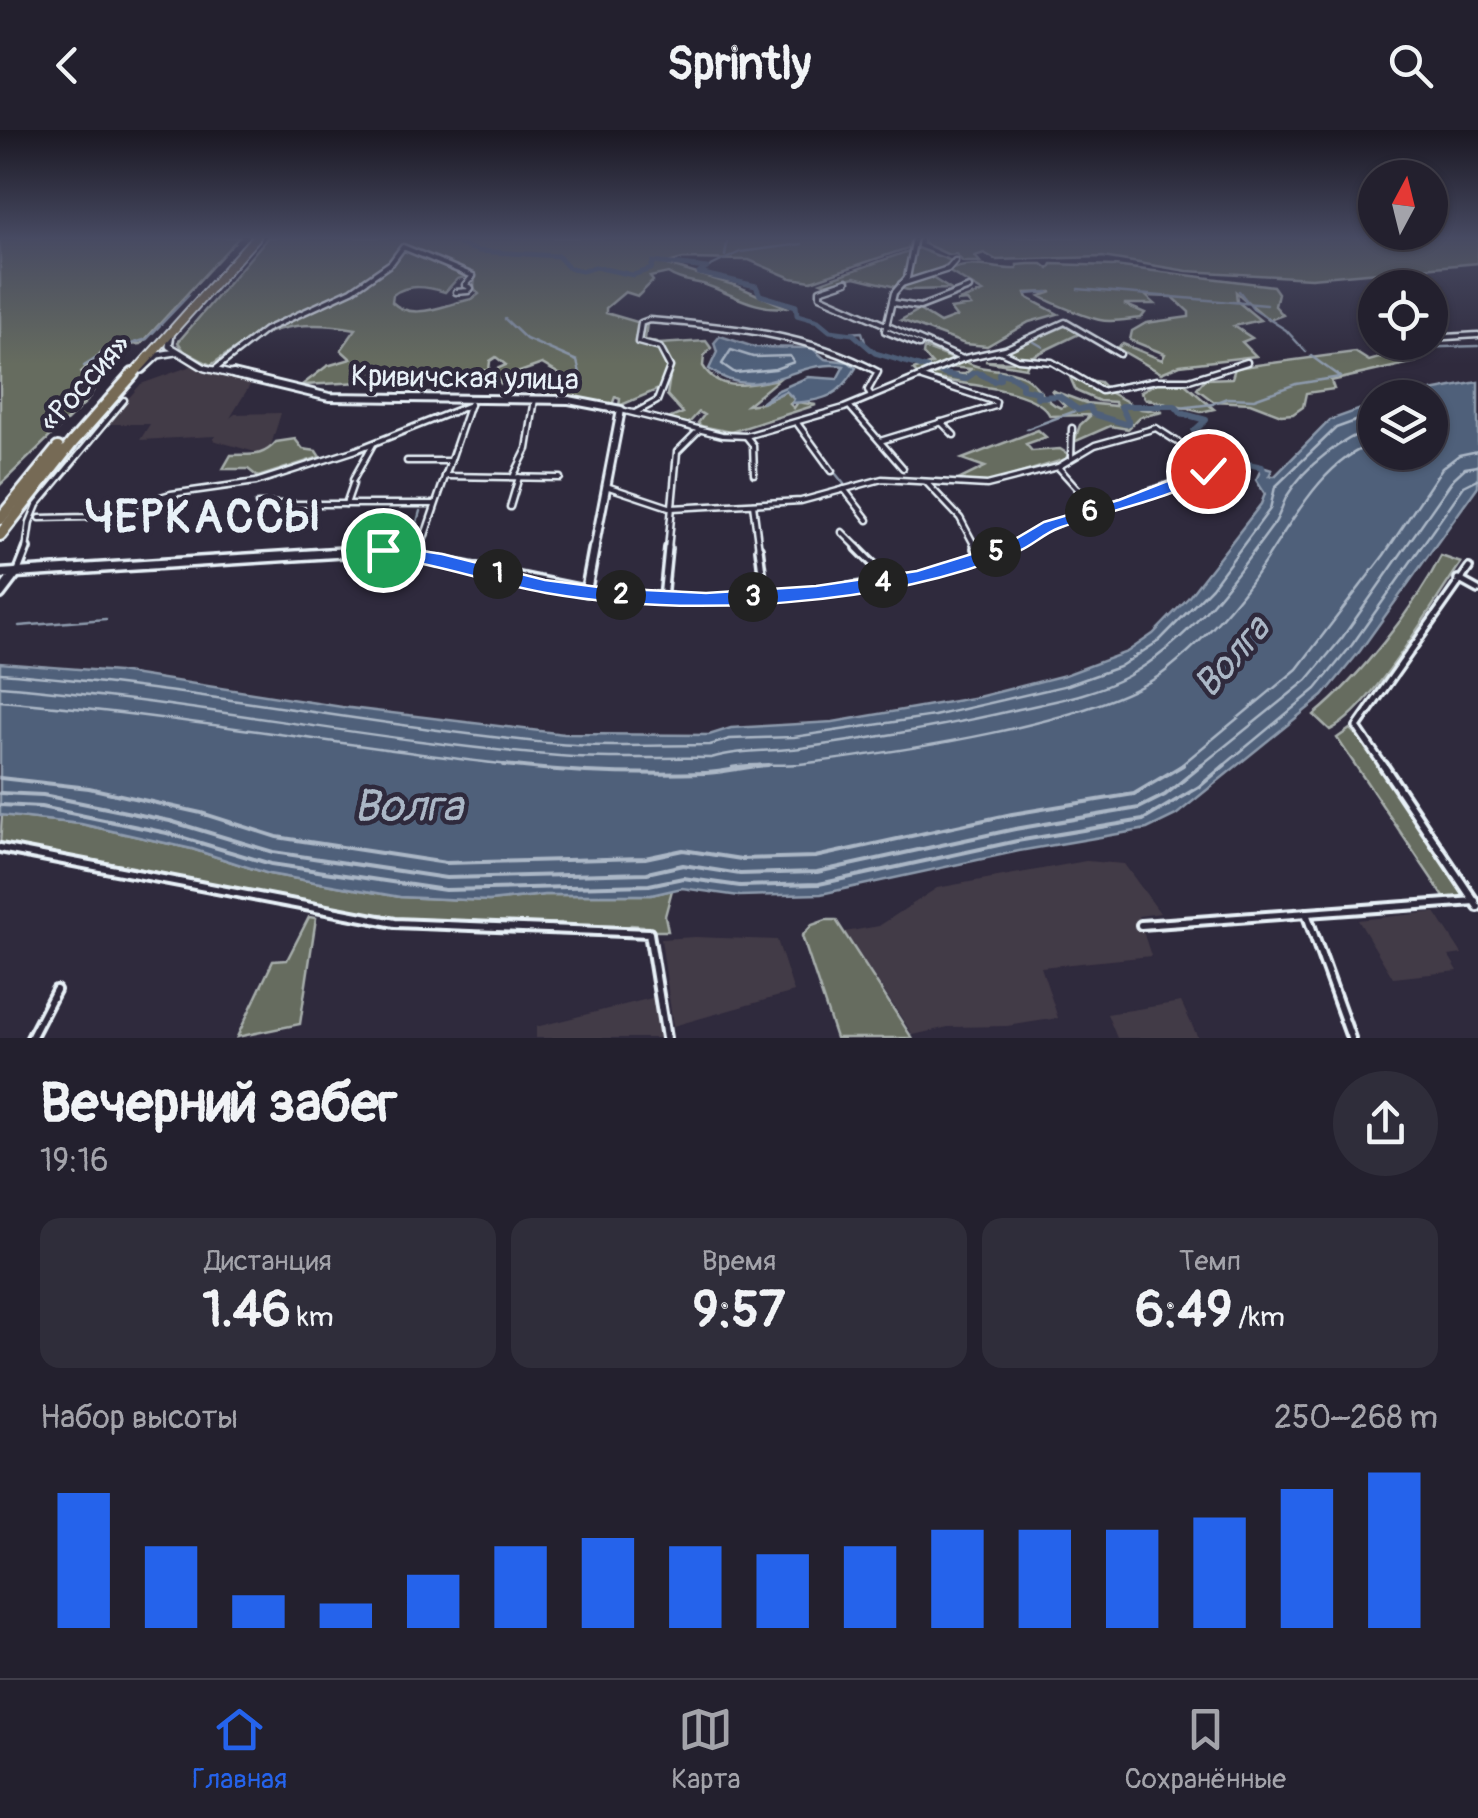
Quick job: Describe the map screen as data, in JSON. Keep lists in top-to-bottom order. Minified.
{"streets":{"highway":["«Россия»"],"street":["Кривичская улица"]},"districts":["ЧЕРКАССЫ"],"water":["Волга"],"north":"top","page":{"header":"Sprintly","pins":["6","5","1","4","2","3"],"heading":["Вечерний забег","19:16"],"stats":[["Дистанция","1.46 km"],["Время","9:57"],["Темп","6:49 /km"]],"chart":["Набор высоты","250–268 m"],"tabs":["Главная","Карта","Сохранённые"]}}
